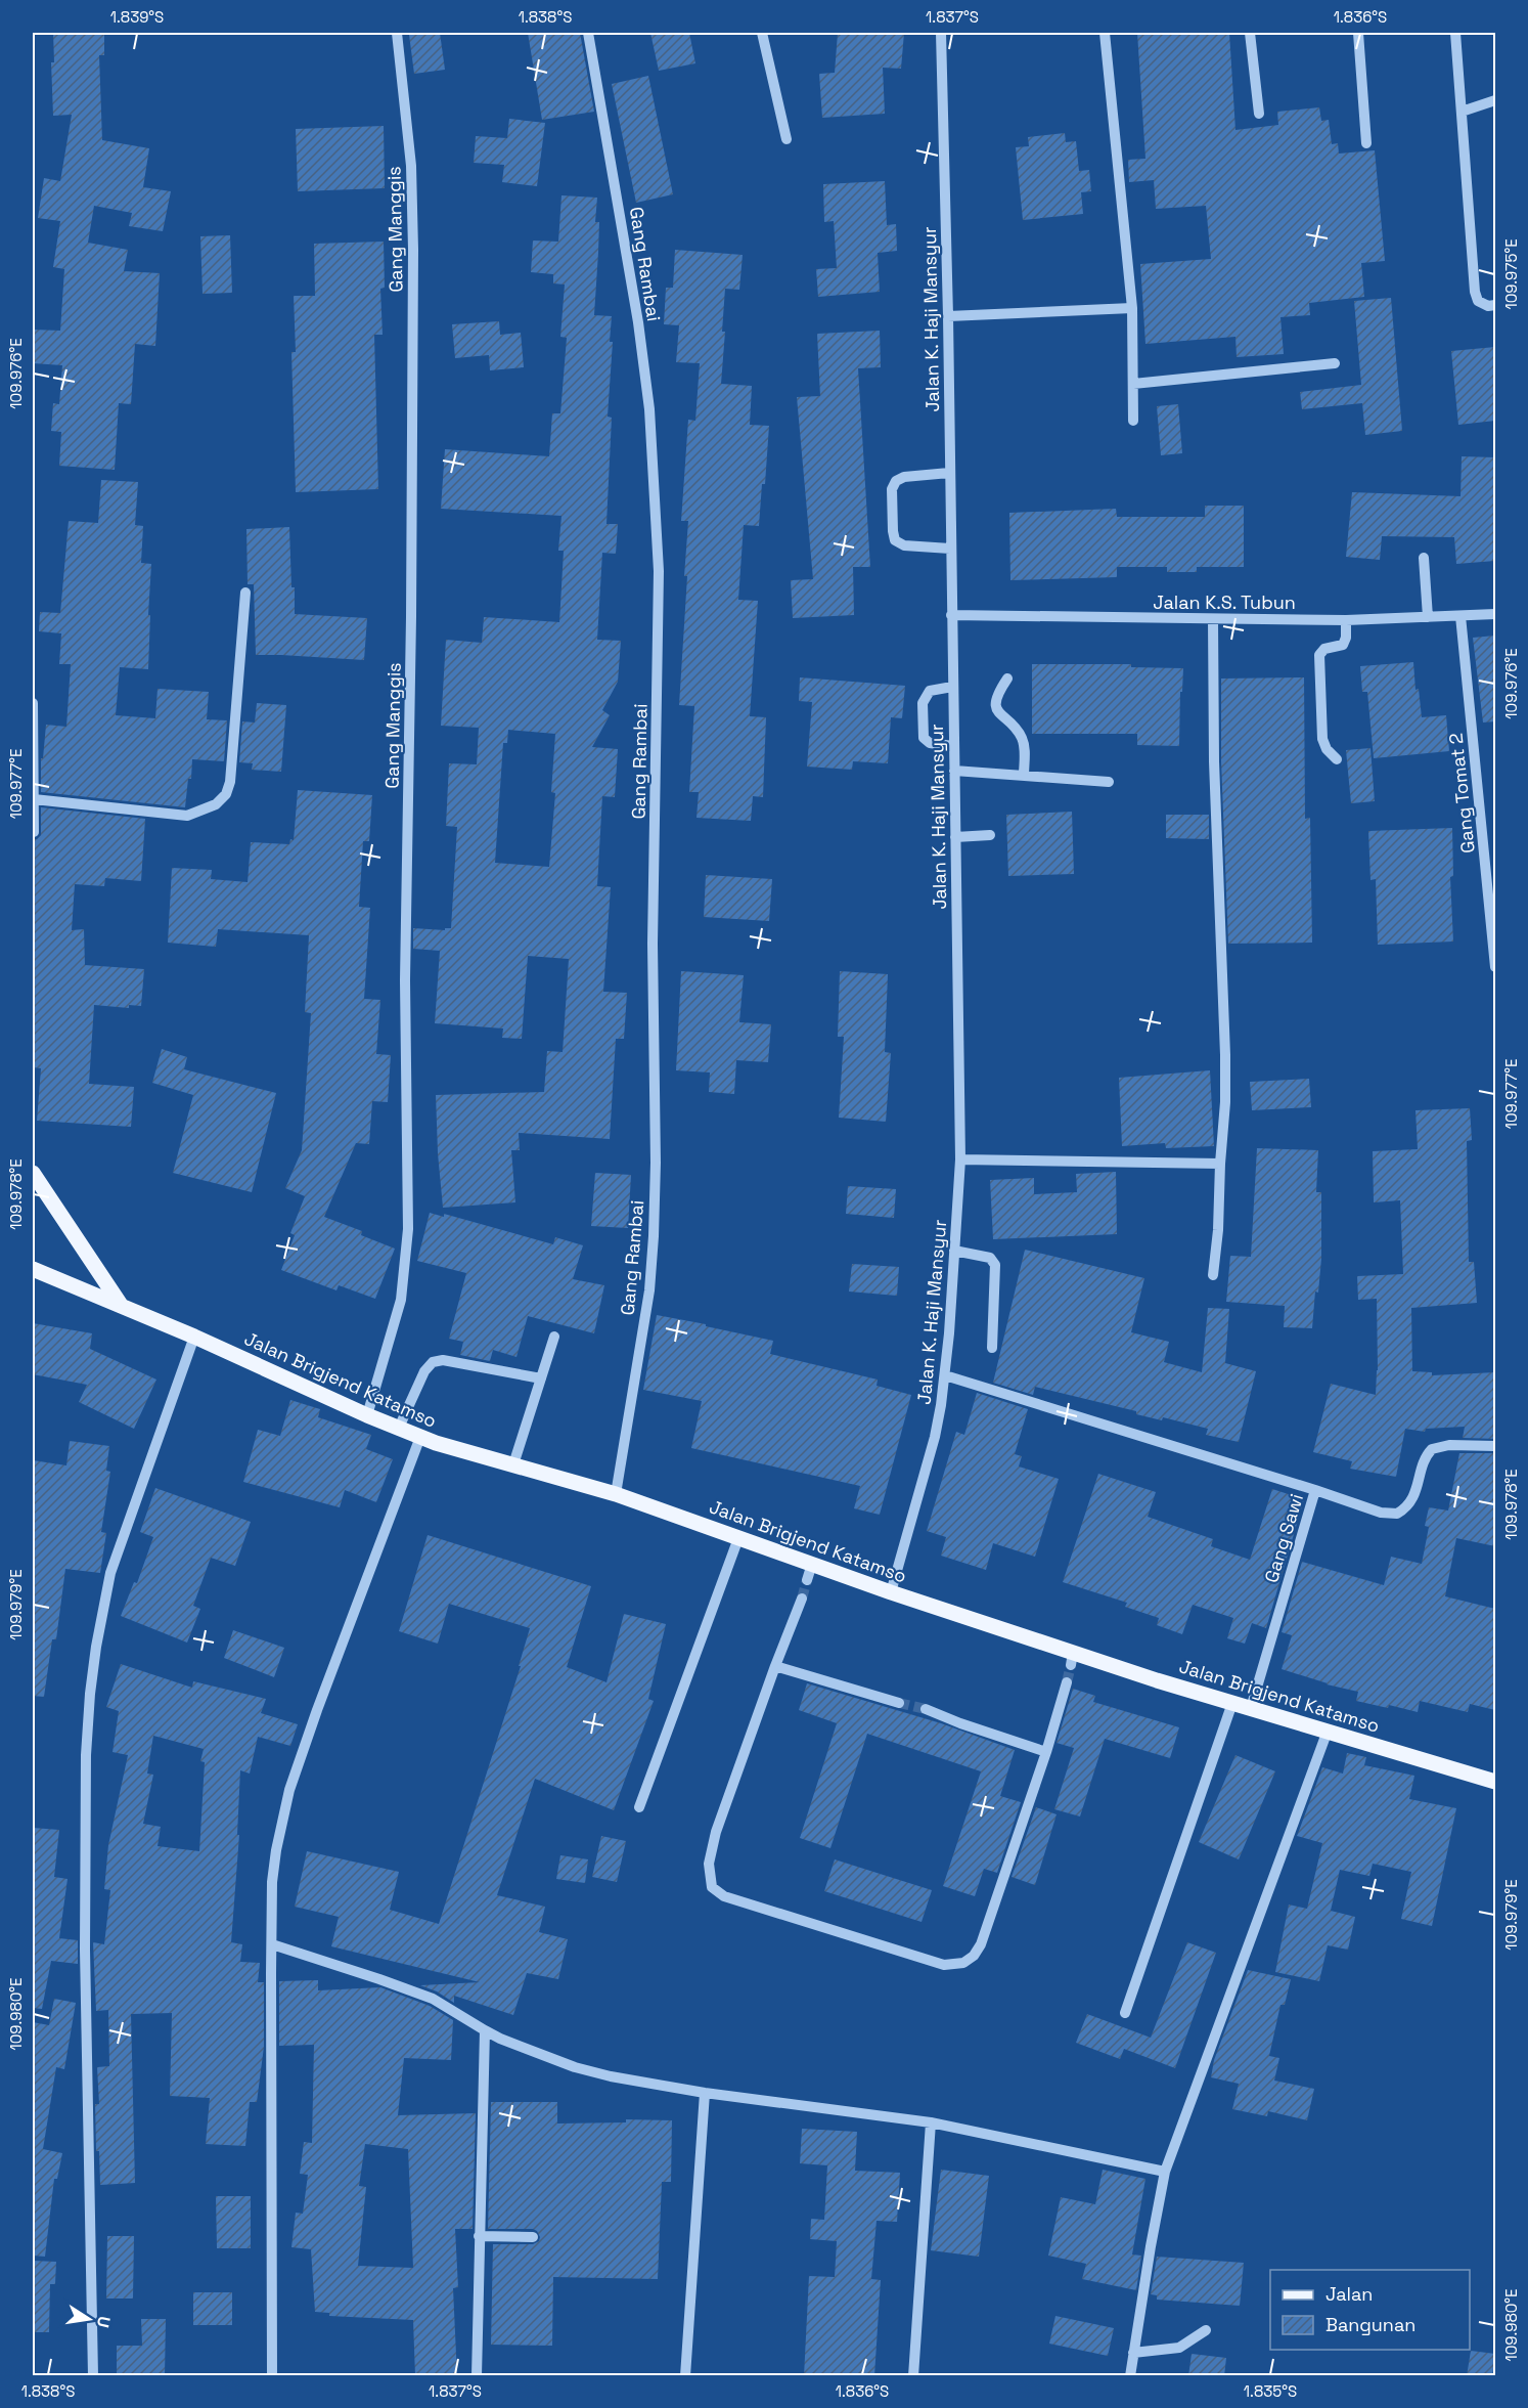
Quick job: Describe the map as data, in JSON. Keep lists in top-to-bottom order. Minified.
{"streets":{"main road":["Jalan Brigjend Katamso"],"street":["Gang Manggis","Gang Rambai","Jalan K. Haji Mansyur","Jalan K.S. Tubun","Gang Tomat 2","Gang Sawi"]},"crossings":[["Gang Manggis","Jalan Brigjend Katamso"],["Gang Rambai","Jalan Brigjend Katamso"],["Jalan K. Haji Mansyur","Jalan K.S. Tubun"],["Jalan K. Haji Mansyur","Jalan Brigjend Katamso"],["Jalan K.S. Tubun","Gang Tomat 2"],["Jalan Brigjend Katamso","Gang Sawi"]],"legend":["Jalan","Bangunan"],"north":"right","coordinates":["1.839°S","1.838°S","1.837°S","1.836°S","109.975°E","109.976°E","109.977°E","109.978°E","109.979°E","109.980°E","1.835°S"]}
